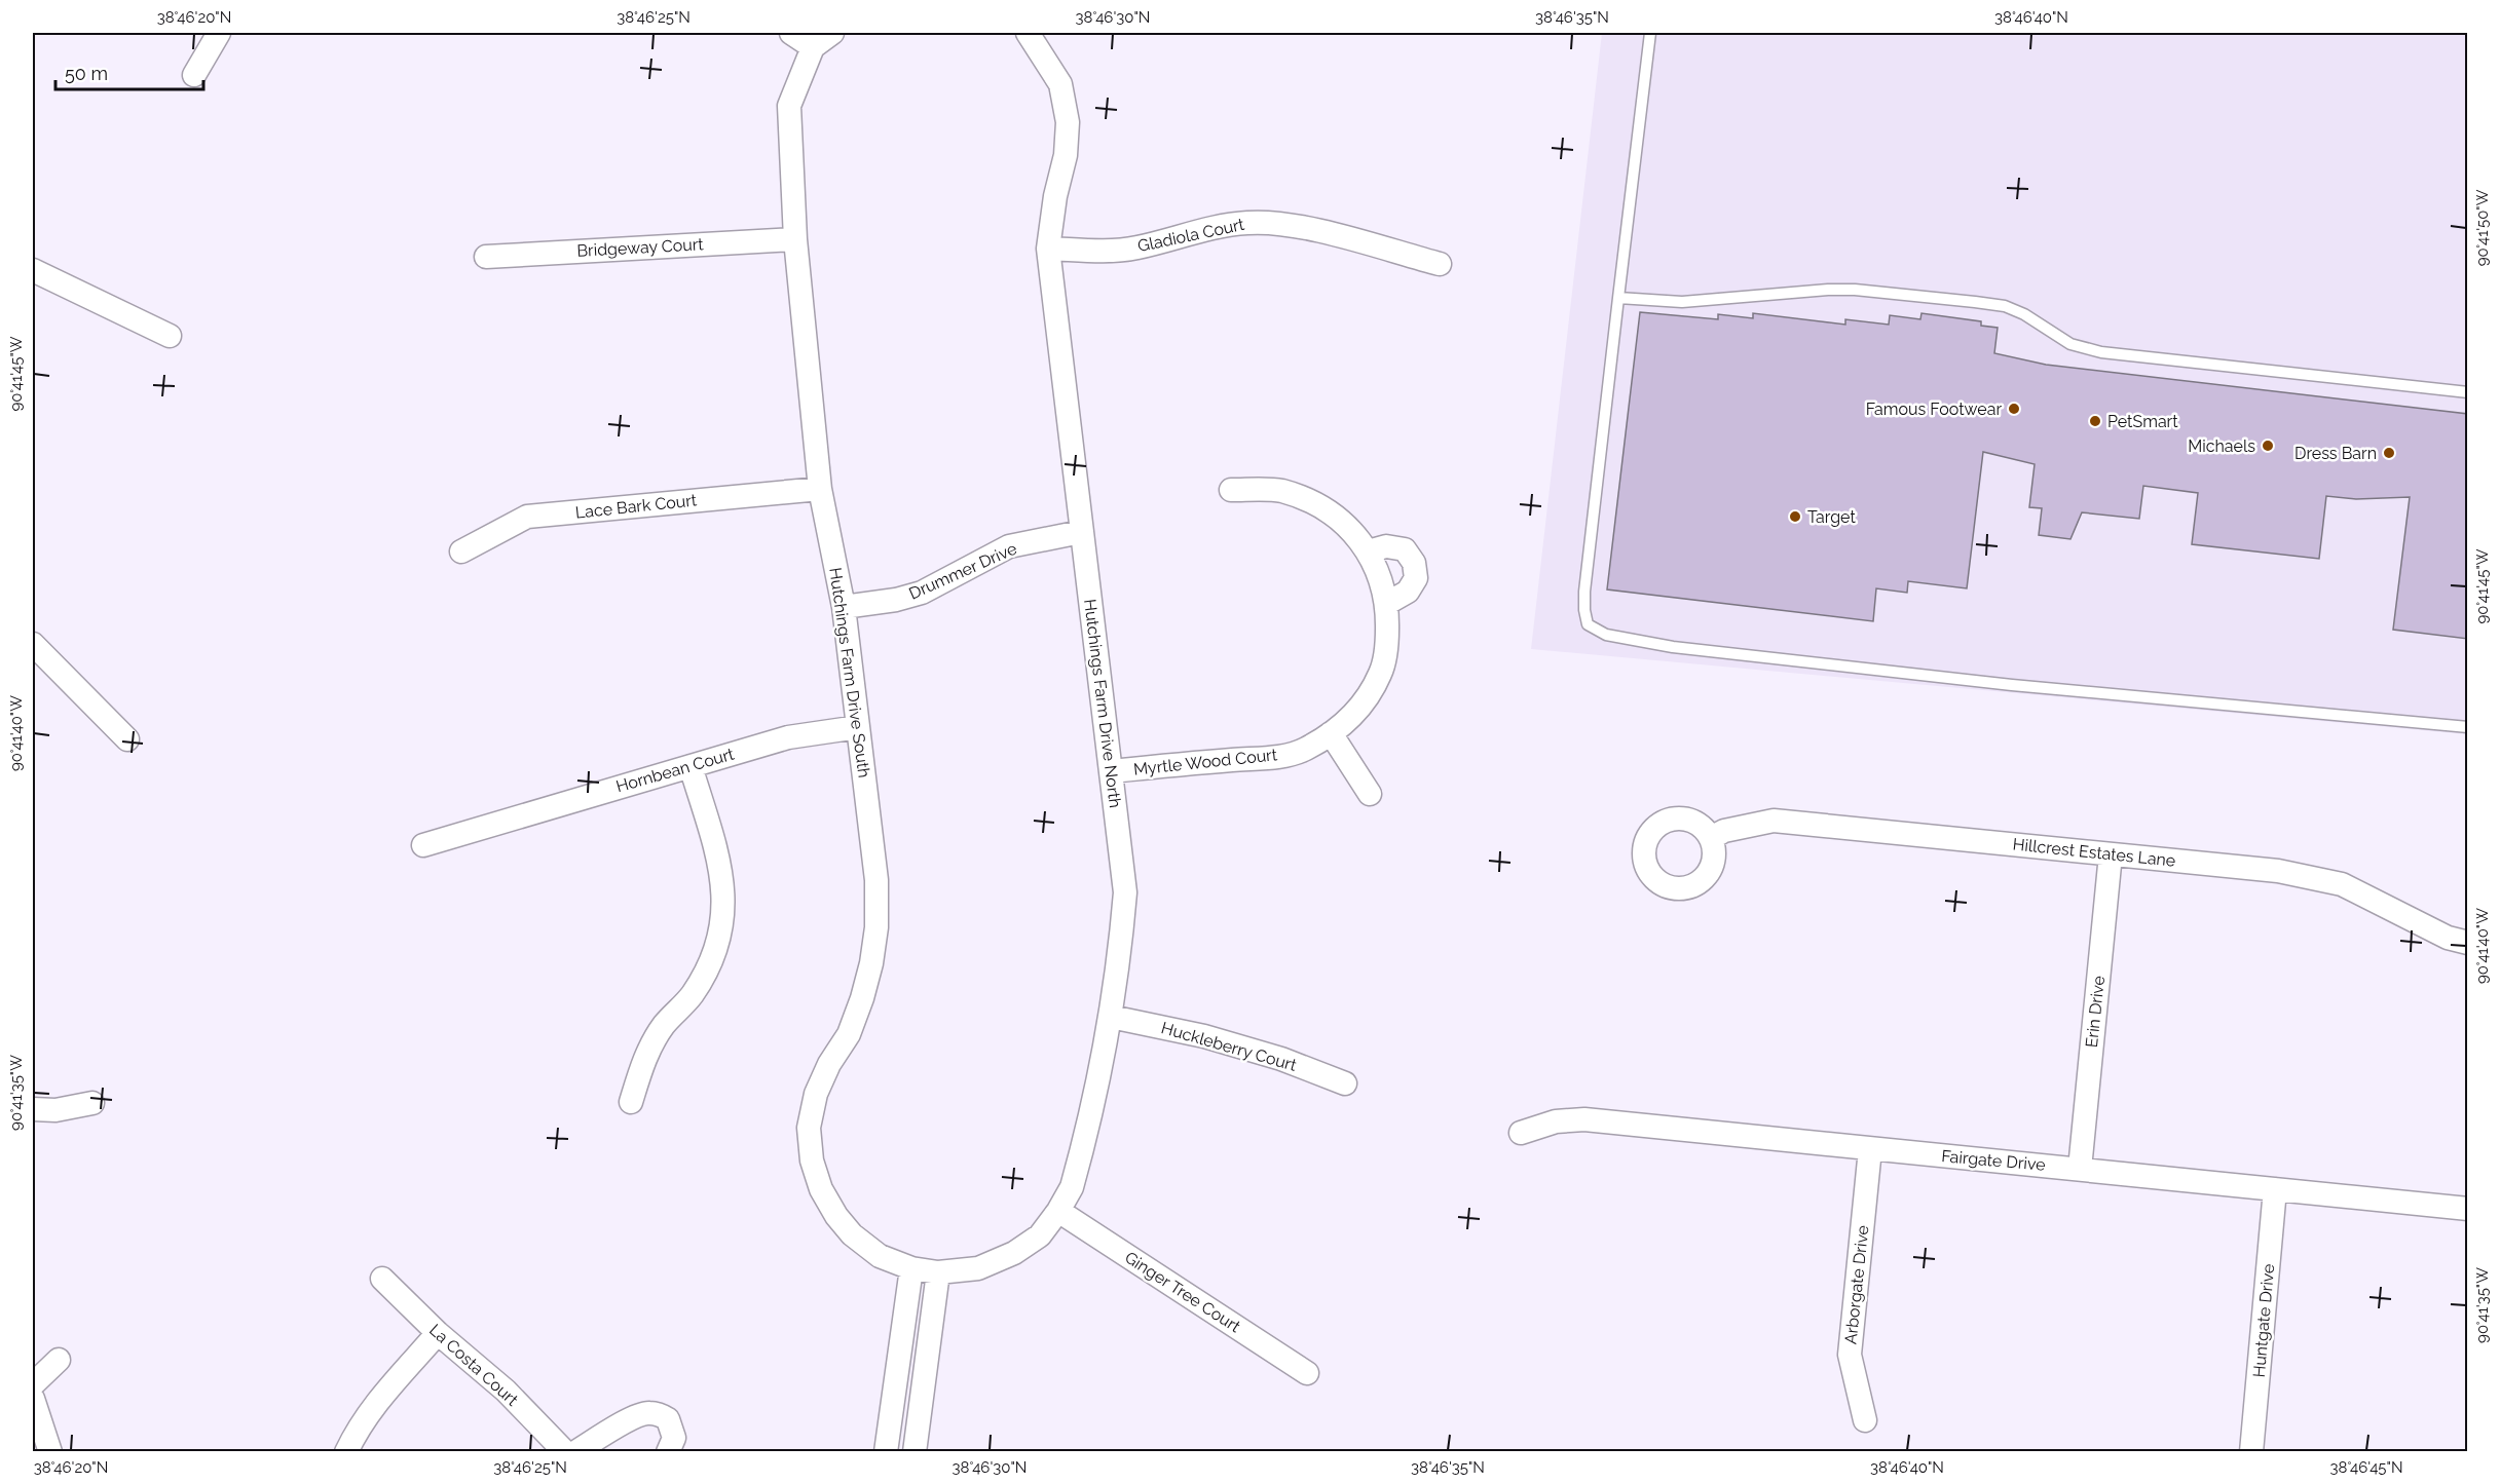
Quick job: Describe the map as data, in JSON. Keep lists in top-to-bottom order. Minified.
{"streets":{"street":["Gladiola Court","Bridgeway Court","Lace Bark Court","Drummer Drive","Hutchings Farm Drive South","Hutchings Farm Drive North","Myrtle Wood Court","Hornbean Court","Hillcrest Estates Lane","Erin Drive","Huckleberry Court","Fairgate Drive","Arborgate Drive","Ginger Tree Court","Huntgate Drive","La Costa Court"]},"crossings":[["Gladiola Court","Hutchings Farm Drive North"],["Bridgeway Court","Hutchings Farm Drive South"],["Lace Bark Court","Hutchings Farm Drive South"],["Drummer Drive","Hutchings Farm Drive South"],["Drummer Drive","Hutchings Farm Drive North"],["Hutchings Farm Drive South","Hutchings Farm Drive North"],["Hutchings Farm Drive South","Hornbean Court"],["Hutchings Farm Drive North","Myrtle Wood Court"],["Hutchings Farm Drive North","Huckleberry Court"],["Hutchings Farm Drive North","Ginger Tree Court"],["Hillcrest Estates Lane","Erin Drive"],["Erin Drive","Fairgate Drive"],["Fairgate Drive","Arborgate Drive"],["Fairgate Drive","Huntgate Drive"]],"places":["Famous Footwear","PetSmart","Michaels","Dress Barn","Target"],"scale_bar":"50 m","coordinates":["38°46'20\"N","38°46'25\"N","38°46'30\"N","38°46'35\"N","38°46'40\"N","90°41'50\"W","90°41'45\"W","90°41'40\"W","90°41'35\"W","38°46'45\"N"]}
